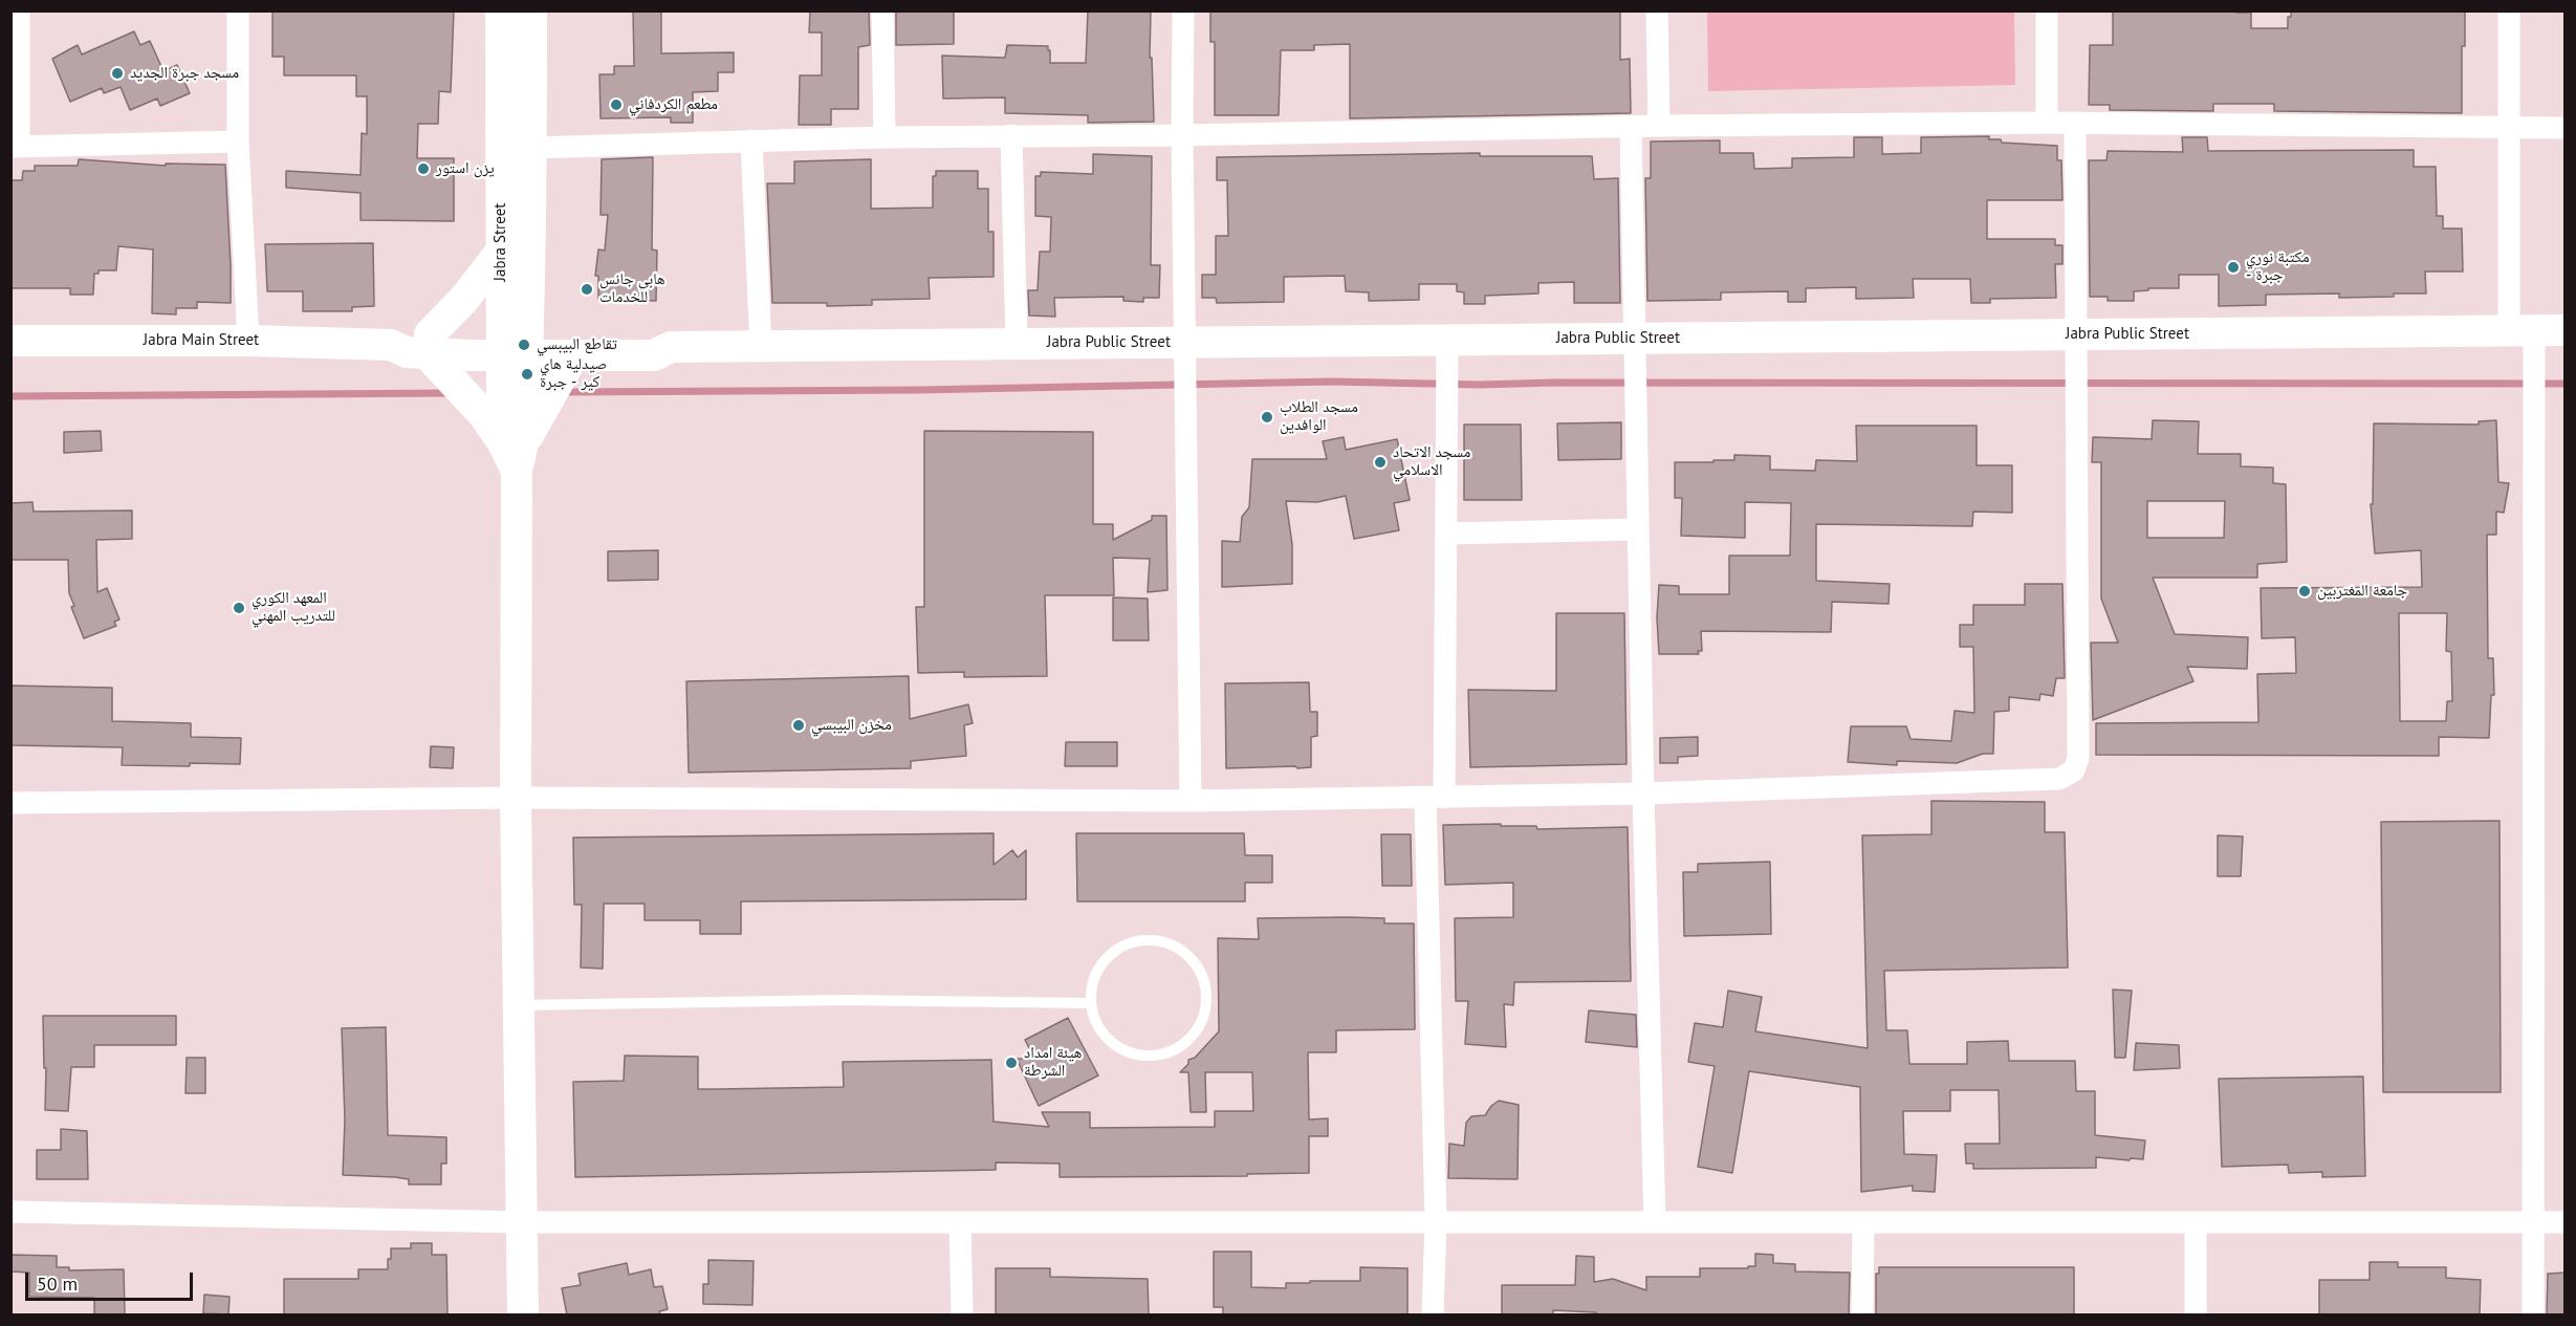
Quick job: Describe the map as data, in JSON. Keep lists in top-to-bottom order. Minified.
{"streets":{"main road":["Jabra Street","Jabra Public Street","Jabra Main Street"]},"crossings":[["Jabra Street","Jabra Main Street"]],"places":["مسجد جبرة الجديد","مطعم الكردفاني","يزن استور","مكتبة نوري - جبرة","هابي جانس للخدمات","تقاطع البيبسي","صيدلية هاي كير - جبرة","مسجد الطلاب الوافدين","مسجد الاتحاد الاسلامي","جامعة المغتربين","المعهد الكوري للتدريب المهني","مخزن البيبسي","هيئة امداد الشرطة"],"scale_bar":"50 m"}
